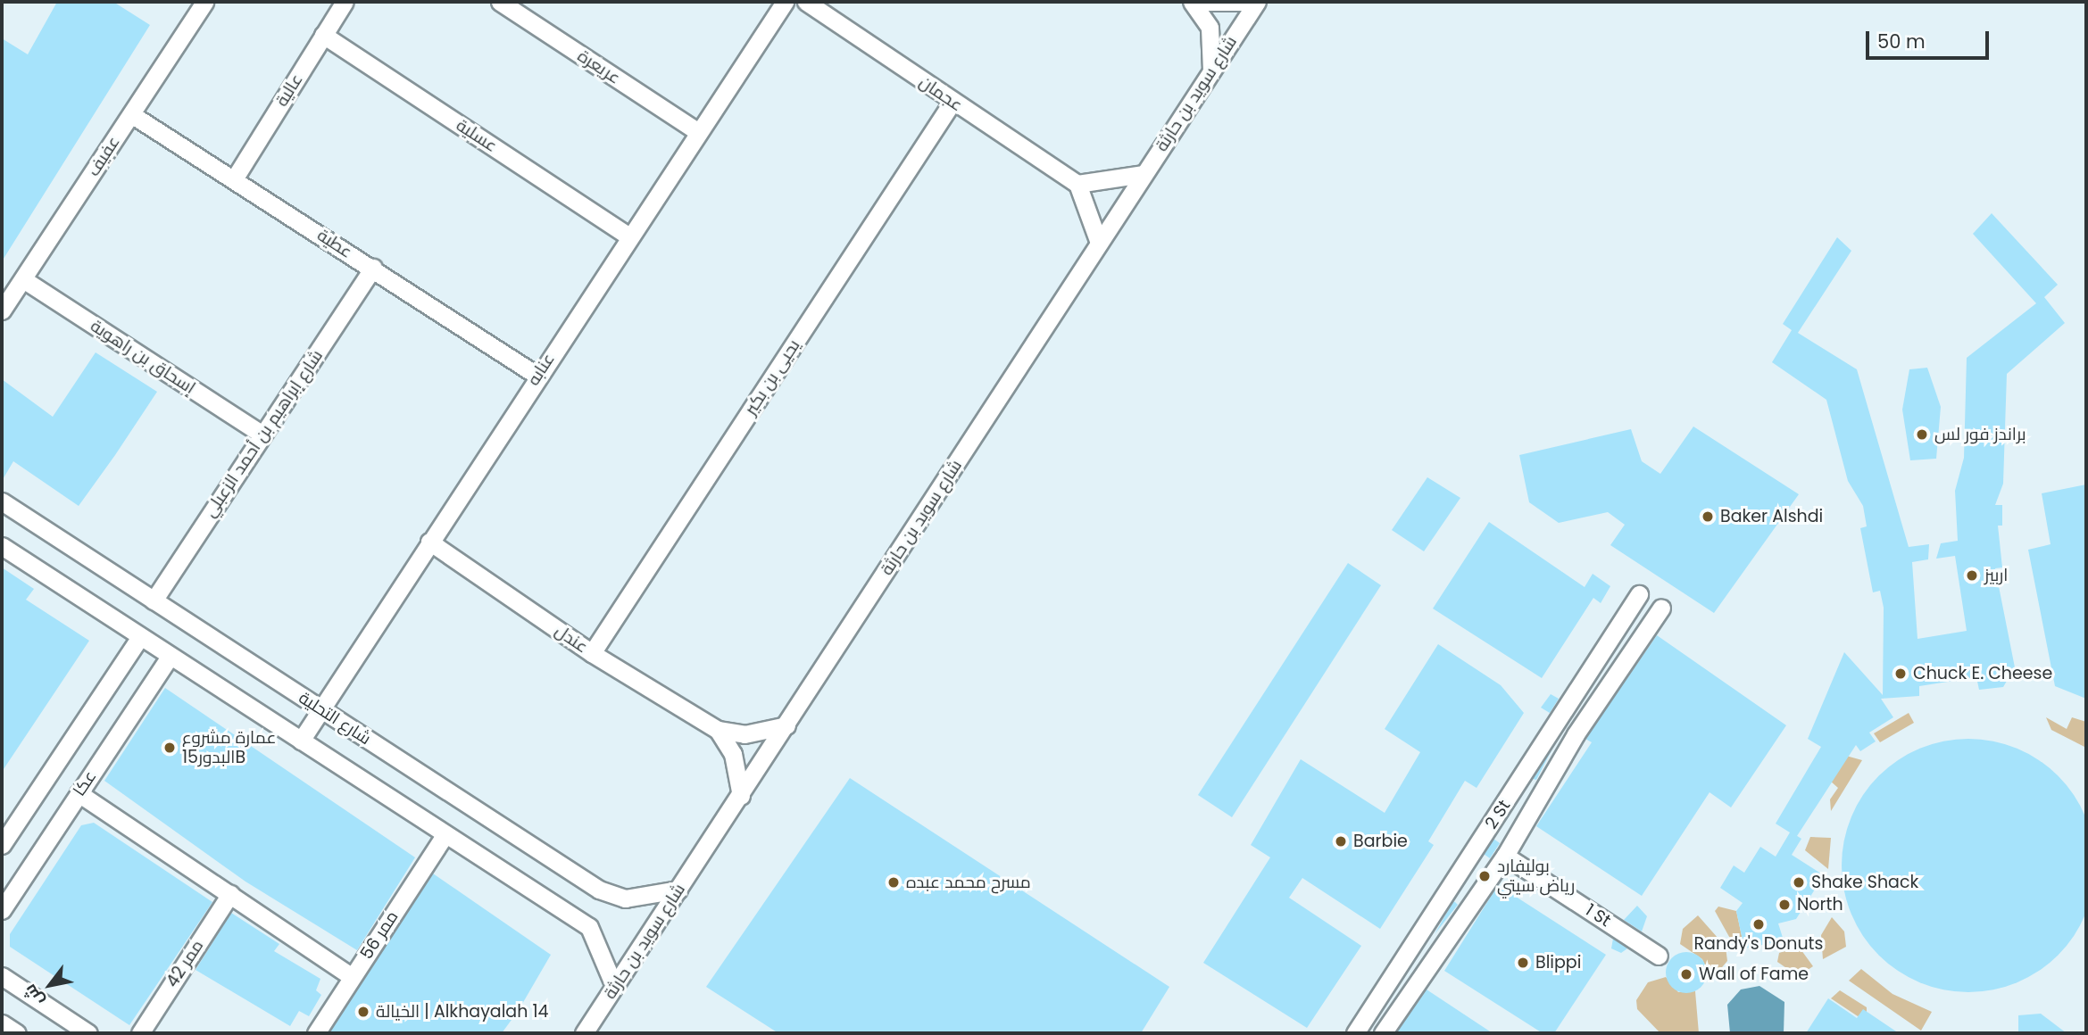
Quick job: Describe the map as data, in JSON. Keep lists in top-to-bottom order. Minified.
{"streets":{"street":["عريعرة","عالية","عجمان","شارع سويد بن حارثة","عسلية","عفيف","عطية","إسحاق بن راهوية","عنابه","يحيى بن بكير","شارع إبراهيم بن أحمد الزعبلي","عندل","شارع التحلية","عكا","2 St","1 St","ممر 56","ممر 42"]},"crossings":[["عريعرة","عنابه"],["عالية","عسلية"],["عالية","عطية"],["عجمان","يحيى بن بكير"],["شارع سويد بن حارثة","عندل"],["شارع سويد بن حارثة","شارع التحلية"],["عسلية","عنابه"],["عفيف","عطية"],["عفيف","إسحاق بن راهوية"],["عطية","عنابه"],["عطية","شارع إبراهيم بن أحمد الزعبلي"],["إسحاق بن راهوية","شارع إبراهيم بن أحمد الزعبلي"],["عنابه","عندل"],["عنابه","شارع التحلية"],["يحيى بن بكير","عندل"],["شارع إبراهيم بن أحمد الزعبلي","شارع التحلية"],["2 St","1 St"]],"places":["براندز فور لس","Baker Alshdi","اربيز","Chuck E. Cheese","عمارة مشروع البدور15B","Barbie","بوليفارد رياض سيتي","مسرح محمد عبده","Shake Shack","North","Randy's Donuts","Blippi","Wall of Fame","الخيالة | Alkhayalah 14"],"scale_bar":"50 m","north":"bottom left"}
